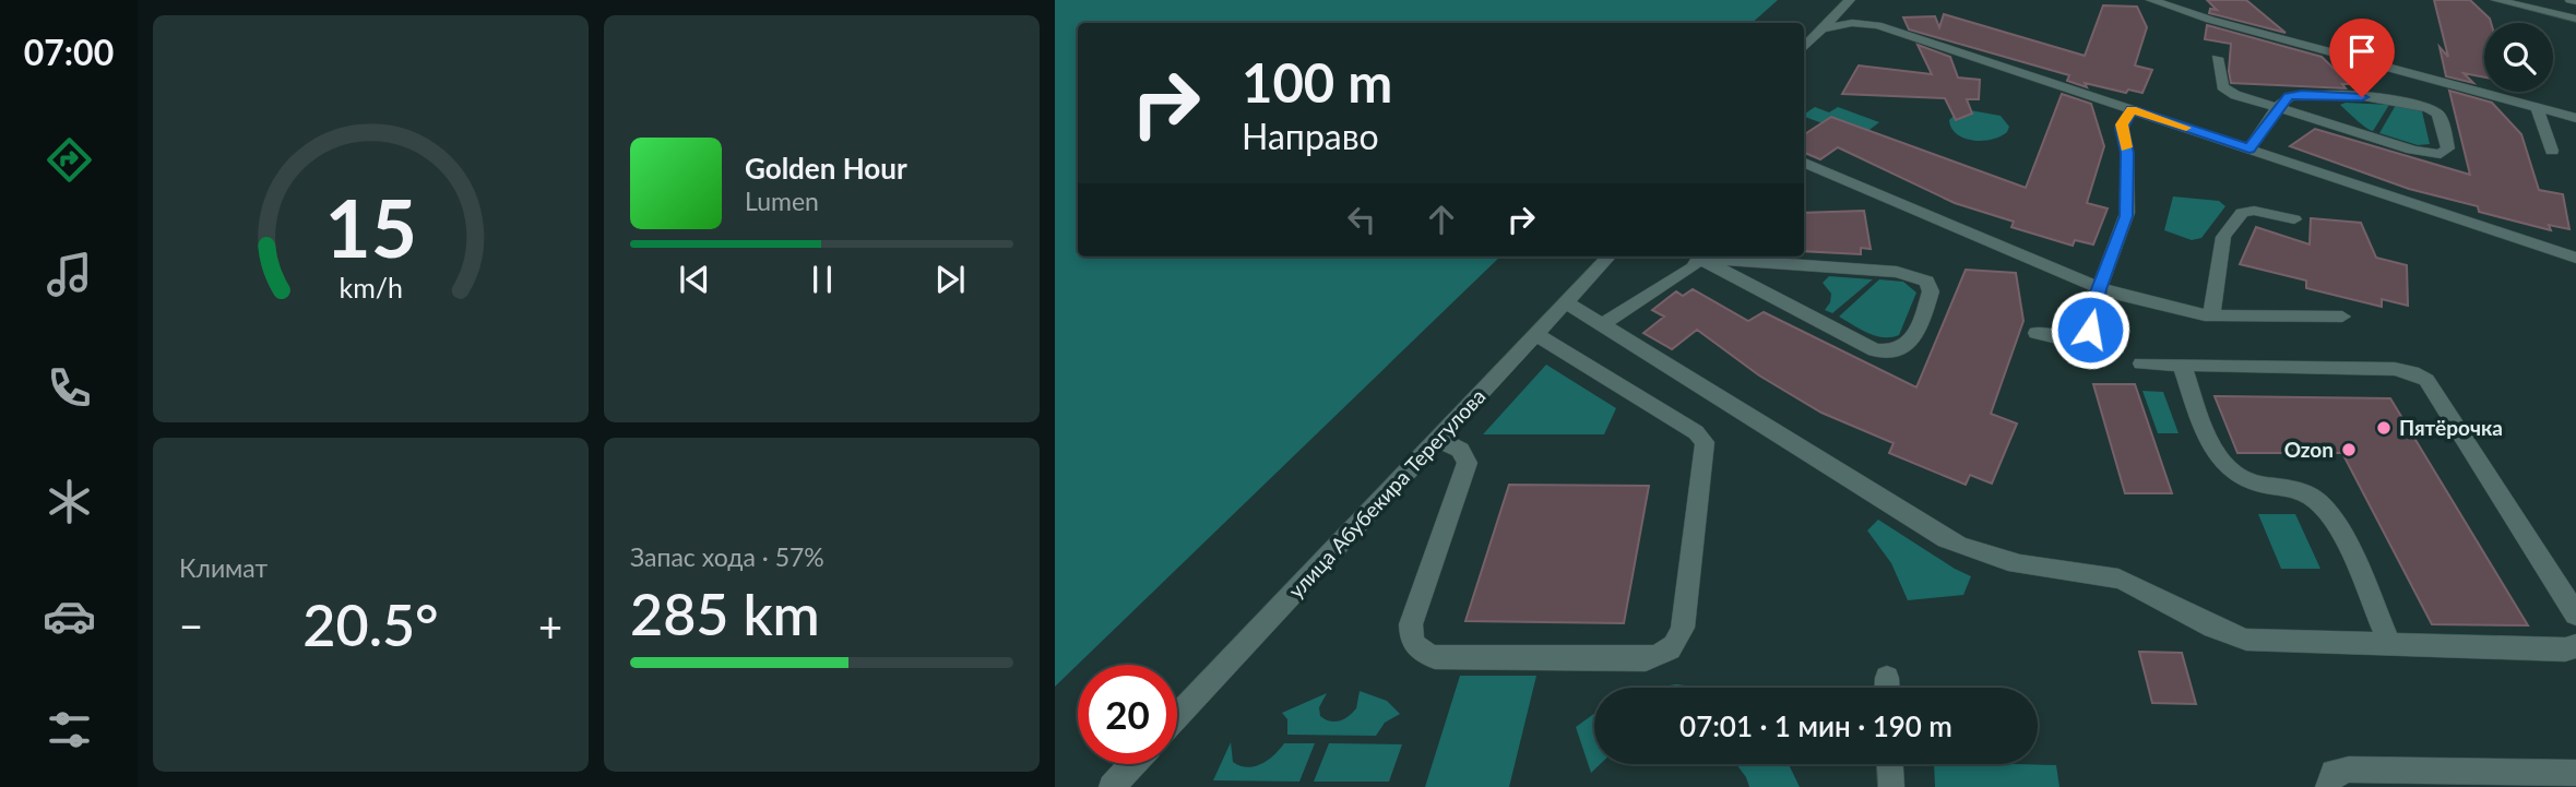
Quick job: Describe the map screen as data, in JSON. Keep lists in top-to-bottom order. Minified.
{"streets":{"street":["улица Абубекира Терегулова"]},"places":["Пятёрочка","Ozon"],"page":{"tabs":"07:00","turn":["100 m","Направо"],"song":["Golden Hour","Lumen"],"tile":["Климат",["Запас хода · 57%","285 km"]],"heat":["−","20.5°","+"],"limit":"20","trip":"07:01 · 1 мин · 190 m","gauge":["15","km/h"]}}
